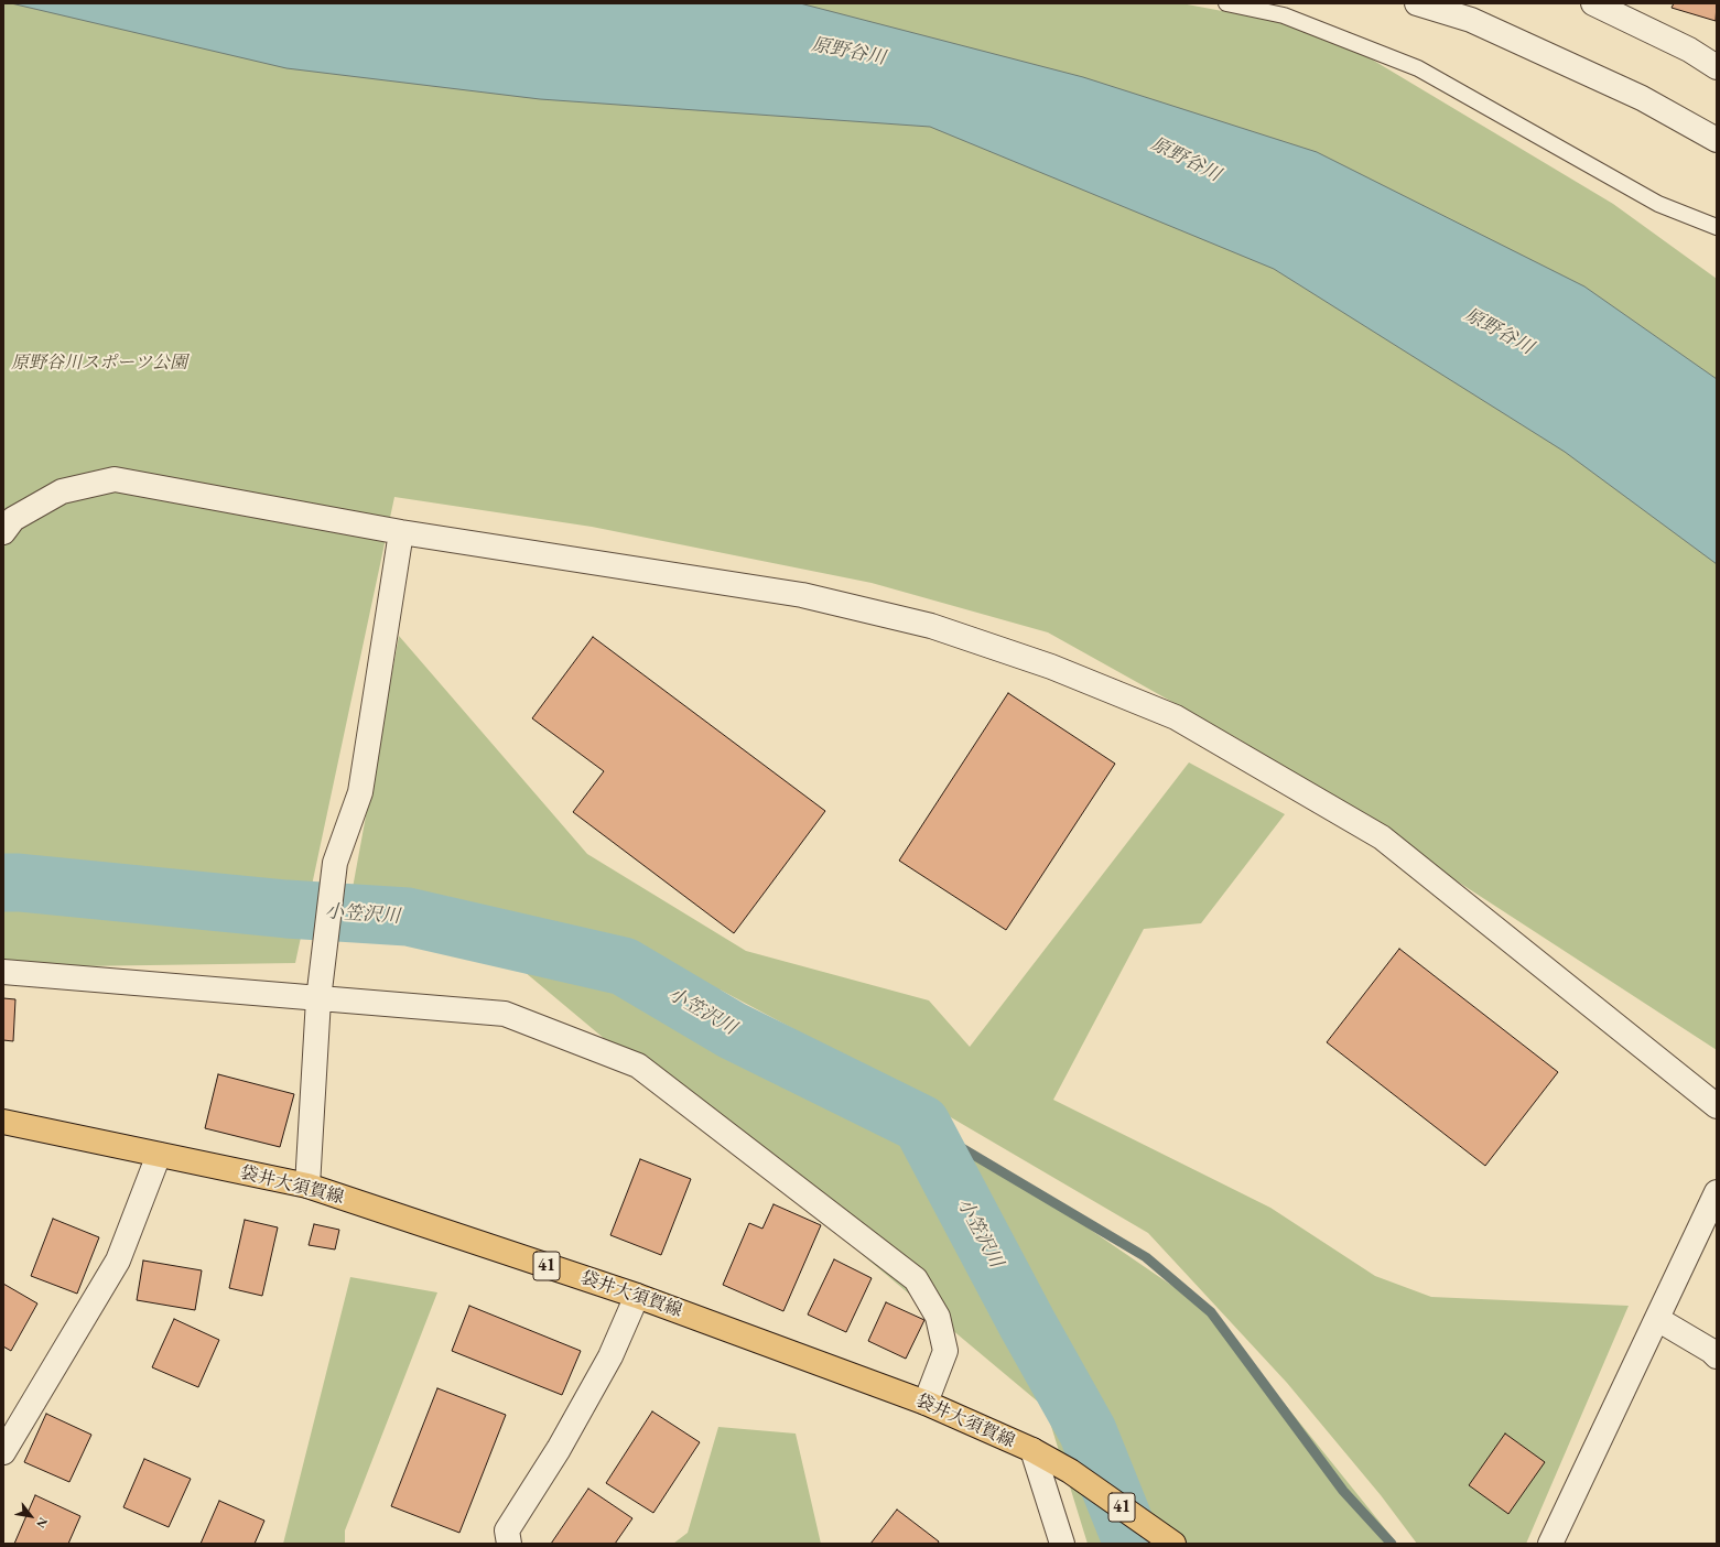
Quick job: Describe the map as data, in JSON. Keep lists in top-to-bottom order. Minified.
{"streets":{"main road":["袋井大須賀線","41"]},"water":["原野谷川","小笠沢川"],"parks":["原野谷川スポーツ公園"],"north":"bottom right"}
